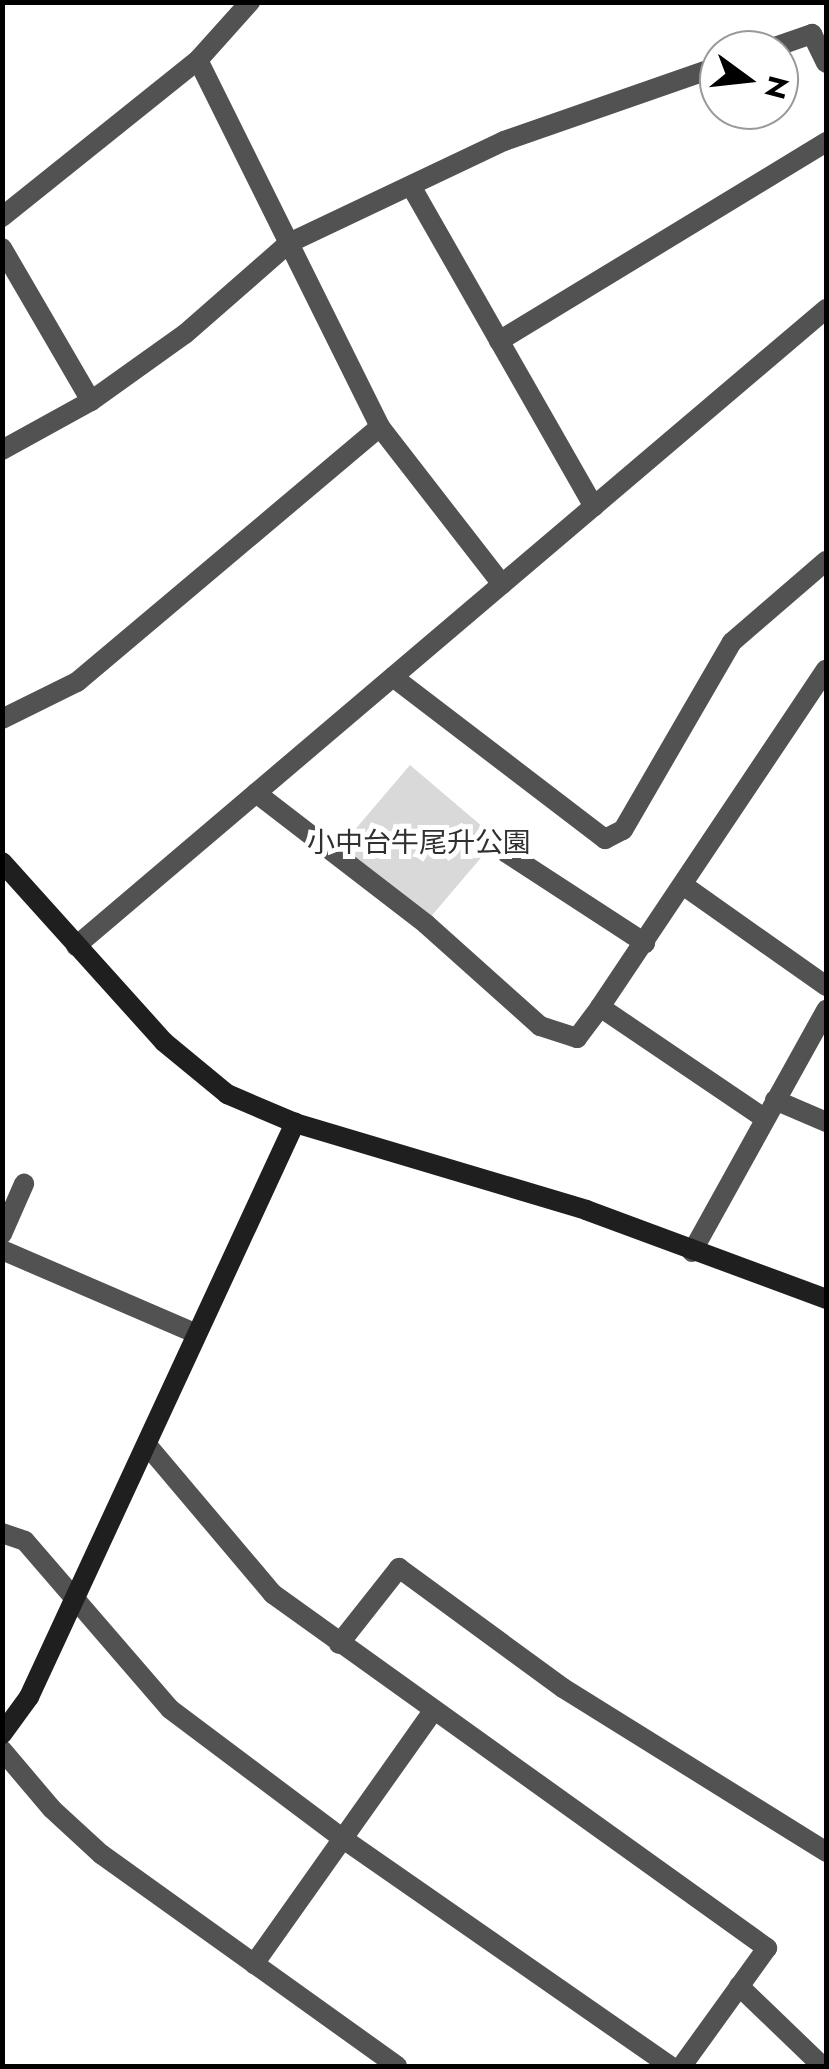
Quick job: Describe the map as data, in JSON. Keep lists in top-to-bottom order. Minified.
{"parks":["小中台牛尾升公園"],"north":"right"}
